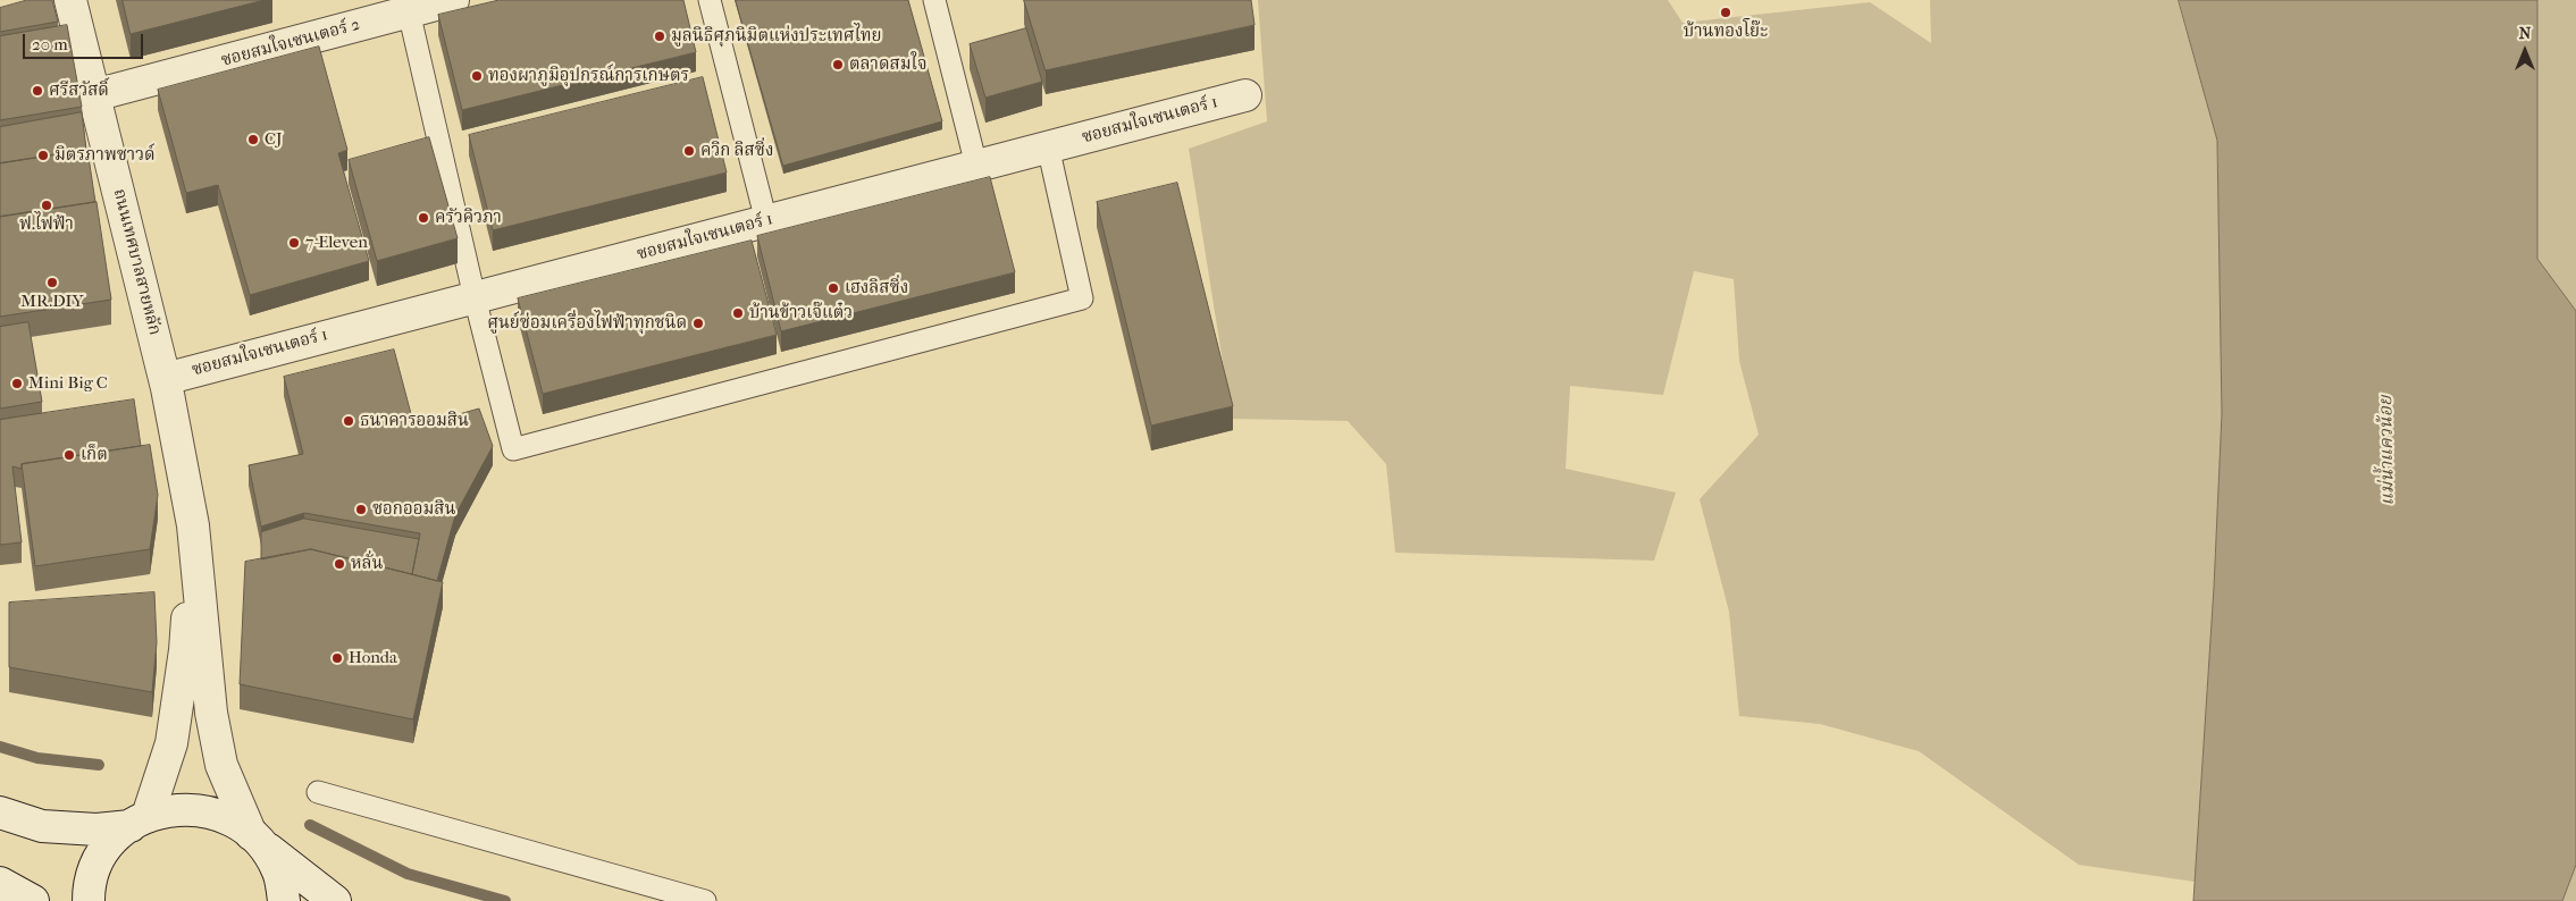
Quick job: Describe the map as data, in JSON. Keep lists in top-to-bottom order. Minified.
{"streets":{"street":["ซอยสมใจเซนเตอร์ 2","ซอยสมใจเซนเตอร์ 1","ถนนเทศบาลสายหลัก"]},"crossings":[["ซอยสมใจเซนเตอร์ 2","ถนนเทศบาลสายหลัก"],["ซอยสมใจเซนเตอร์ 1","ถนนเทศบาลสายหลัก"]],"water":["แม่น้ำแควน้อย"],"places":["บ้านทองโย๊ะ","มูลนิธิศุภนิมิตแห่งประเทศไทย","ตลาดสมใจ","ทองผาภูมิอุปกรณ์การเกษตร","ศรีสวัสดิ์","CJ","ควิก ลิสซิ่ง","มิตรภาพซาวด์","ฟ.ไฟฟ้า","ครัวคิวภา","7-Eleven","MR.DIY","เฮงลิสซิ่ง","บ้านข้าวเจ๊แต๋ว","ศูนย์ซ่อมเครื่องไฟฟ้าทุกชนิด","Mini Big C","ธนาคารออมสิน","เก็ต","ซอกออมสิน","หลั่น","Honda"],"scale_bar":"20 m","north":"top"}
